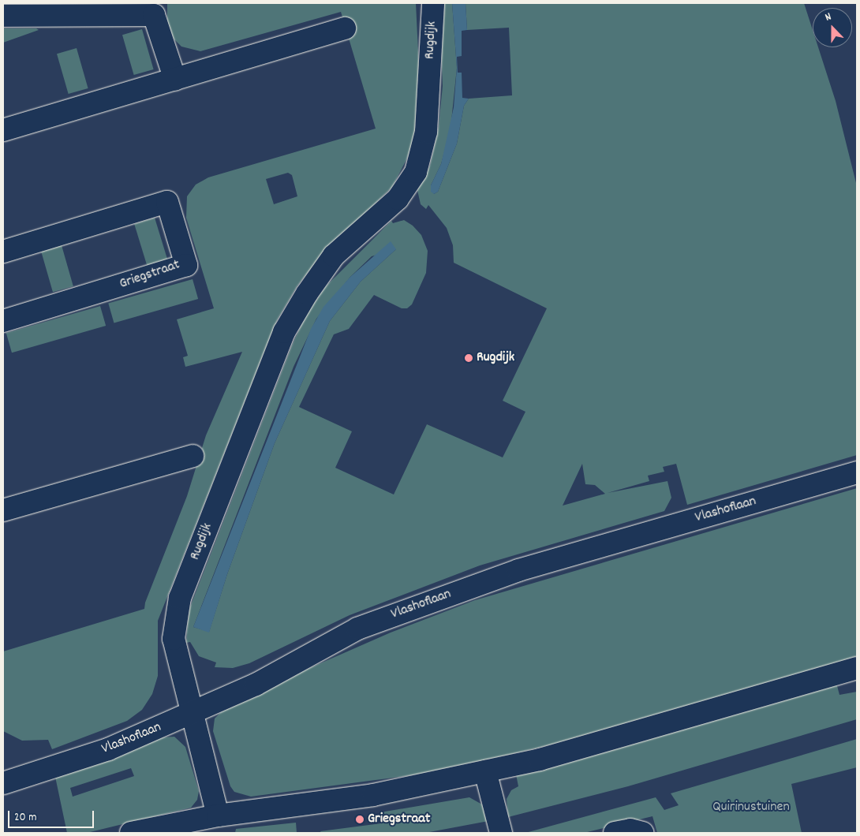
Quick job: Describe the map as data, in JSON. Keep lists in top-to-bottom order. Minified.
{"streets":{"street":["Rugdijk","Griegstraat","Vlashoflaan"]},"crossings":[["Rugdijk","Vlashoflaan"]],"parks":["Quirinustuinen"],"places":["Rugdijk","Griegstraat"],"scale_bar":"20 m","north":"top"}
